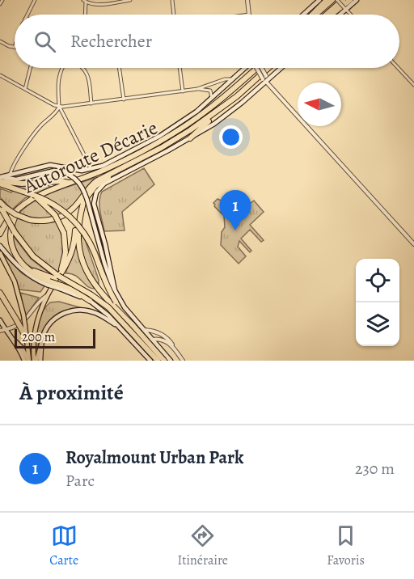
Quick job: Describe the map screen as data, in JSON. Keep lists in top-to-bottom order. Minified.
{"streets":{"highway":["Autoroute Décarie"]},"scale_bar":"200 m","north":"left","page":{"search":"Rechercher","pins":"1","scale":"200 m","heading":"À proximité","list":[{"mark":"1","name":"Royalmount Urban Park","note":"Parc","value":"230 m"}],"nav":["Carte","Itinéraire","Favoris"]}}
